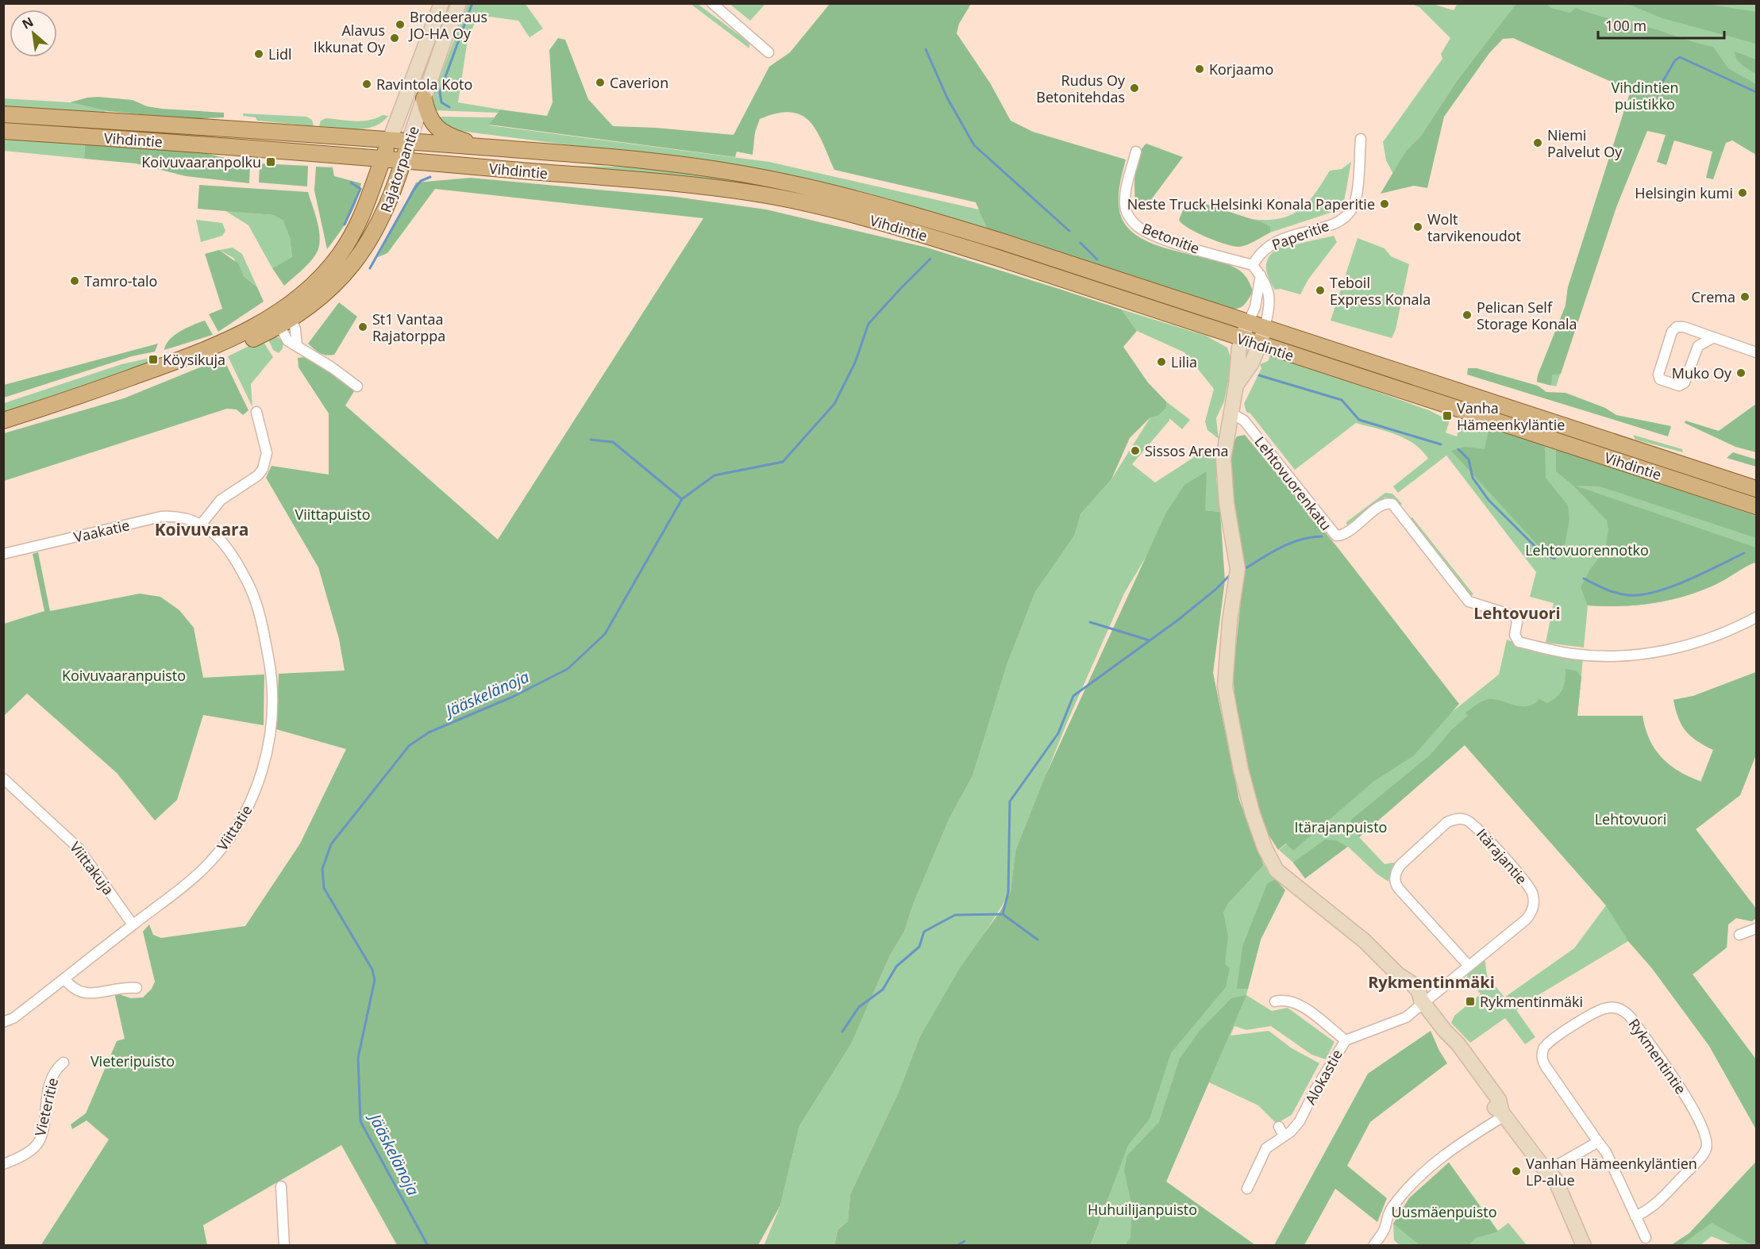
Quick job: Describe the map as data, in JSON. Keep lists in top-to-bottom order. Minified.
{"streets":{"main road":["Vihdintie","Rajatorpantie"],"street":["Paperitie","Betonitie","Lehtovuorenkatu","Vaakatie","Viittatie","Itärajantie","Viittakuja","Rykmentintie","Alokastie","Vieteritie"]},"crossings":[["Vihdintie","Rajatorpantie"],["Paperitie","Betonitie"],["Vaakatie","Viittatie"],["Viittatie","Viittakuja"],["Itärajantie","Alokastie"]],"districts":["Koivuvaara","Lehtovuori","Rykmentinmäki"],"water":["Jääskelänoja"],"parks":["Vihdintien puistikko","Viittapuisto","Lehtovuorennotko","Koivuvaaranpuisto","Lehtovuori","Itärajanpuisto","Vieteripuisto","Huhuilijanpuisto","Uusmäenpuisto"],"places":{"other":["Brodeeraus JO-HA Oy","Alavus Ikkunat Oy","Lidl","Korjaamo","Caverion","Ravintola Koto","Rudus Oy Betonitehdas","Niemi Palvelut Oy","Helsingin kumi","Neste Truck Helsinki Konala Paperitie","Wolt tarvikenoudot","Tamro-talo","Teboil Express Konala","Crema","Pelican Self Storage Konala","St1 Vantaa Rajatorppa","Lilia","Muko Oy","Sissos Arena","Vanhan Hämeenkyläntien LP-alue"],"transit":["Koivuvaaranpolku","Köysikuja","Vanha Hämeenkyläntie","Rykmentinmäki"]},"scale_bar":"100 m","north":"top left"}
